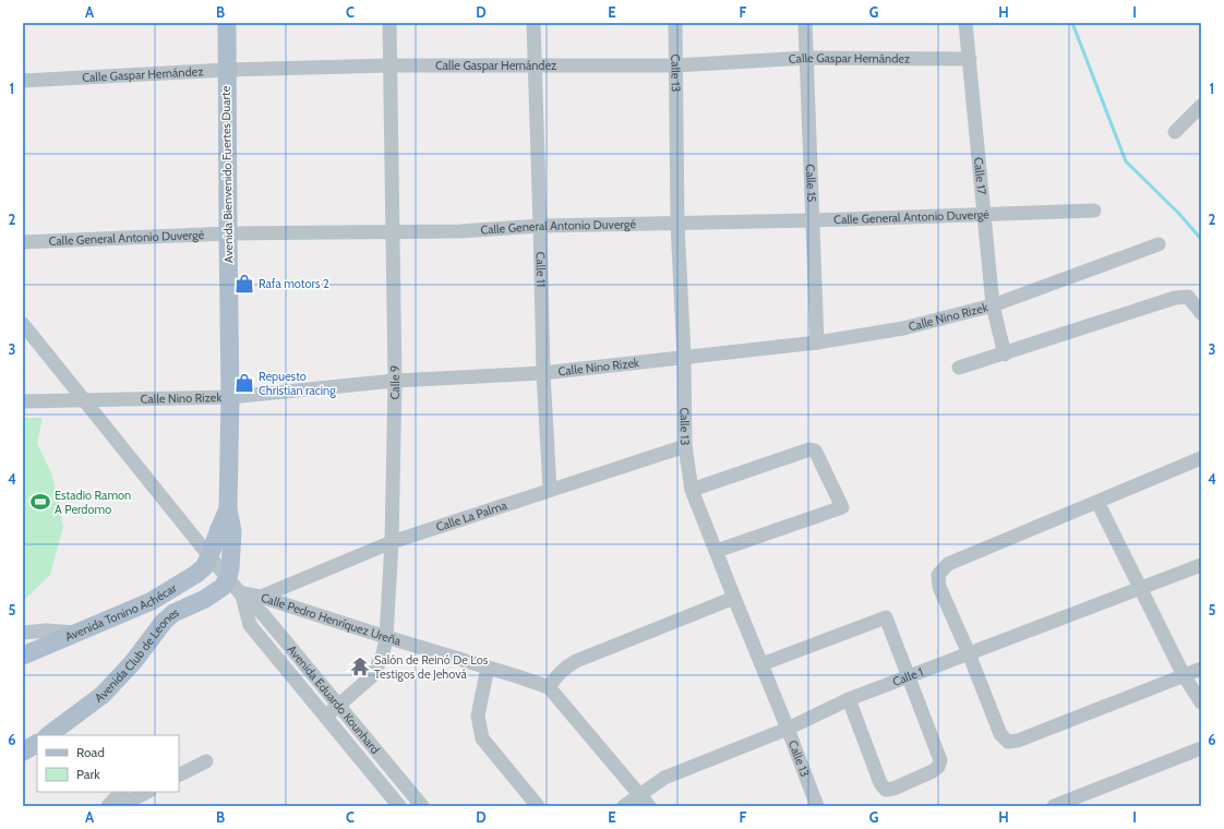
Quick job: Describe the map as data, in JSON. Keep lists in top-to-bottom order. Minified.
{"streets":{"main road":["Avenida Bienvenido Fuertes Duarte","Avenida Tonino Achécar","Avenida Club de Leones"],"street":["Calle Gaspar Hernández","Calle 13","Calle 17","Calle 15","Calle General Antonio Duvergé","Calle 11","Calle Nino Rizek","Calle 9","Calle La Palma","Calle Pedro Henríquez Ureña","Calle 1","Avenida Eduardo Kounhard"]},"crossings":[["Calle Gaspar Hernández","Calle 13"],["Calle Gaspar Hernández","Avenida Bienvenido Fuertes Duarte"],["Calle Gaspar Hernández","Calle 17"],["Calle Gaspar Hernández","Calle 15"],["Calle Gaspar Hernández","Calle 11"],["Calle Gaspar Hernández","Calle 9"],["Calle 13","Calle General Antonio Duvergé"],["Calle 13","Calle Nino Rizek"],["Calle 13","Calle La Palma"],["Calle 13","Calle 1"],["Avenida Bienvenido Fuertes Duarte","Calle General Antonio Duvergé"],["Avenida Bienvenido Fuertes Duarte","Calle Nino Rizek"],["Avenida Bienvenido Fuertes Duarte","Avenida Tonino Achécar"],["Avenida Bienvenido Fuertes Duarte","Avenida Club de Leones"],["Avenida Bienvenido Fuertes Duarte","Avenida Eduardo Kounhard"],["Calle 17","Calle General Antonio Duvergé"],["Calle 17","Calle Nino Rizek"],["Calle 15","Calle General Antonio Duvergé"],["Calle 15","Calle Nino Rizek"],["Calle General Antonio Duvergé","Calle 11"],["Calle General Antonio Duvergé","Calle 9"],["Calle 11","Calle Nino Rizek"],["Calle 11","Calle La Palma"],["Calle Nino Rizek","Calle 9"],["Calle Nino Rizek","Avenida Eduardo Kounhard"],["Calle 9","Calle La Palma"],["Calle 9","Calle Pedro Henríquez Ureña"],["Calle 9","Avenida Eduardo Kounhard"],["Calle La Palma","Calle Pedro Henríquez Ureña"],["Avenida Tonino Achécar","Avenida Eduardo Kounhard"],["Calle Pedro Henríquez Ureña","Avenida Eduardo Kounhard"],["Avenida Club de Leones","Avenida Eduardo Kounhard"]],"places":{"shop":["Rafa motors 2","Repuesto Christian racing"],"sports":["Estadio Ramon A Perdomo"],"temple":["Salón de Reinó De Los Testigos de Jehová"]},"legend":["Road","Park"],"grid":{"columns":["A","B","C","D","E","F","G","H","I"],"rows":["1","2","3","4","5","6"]}}
